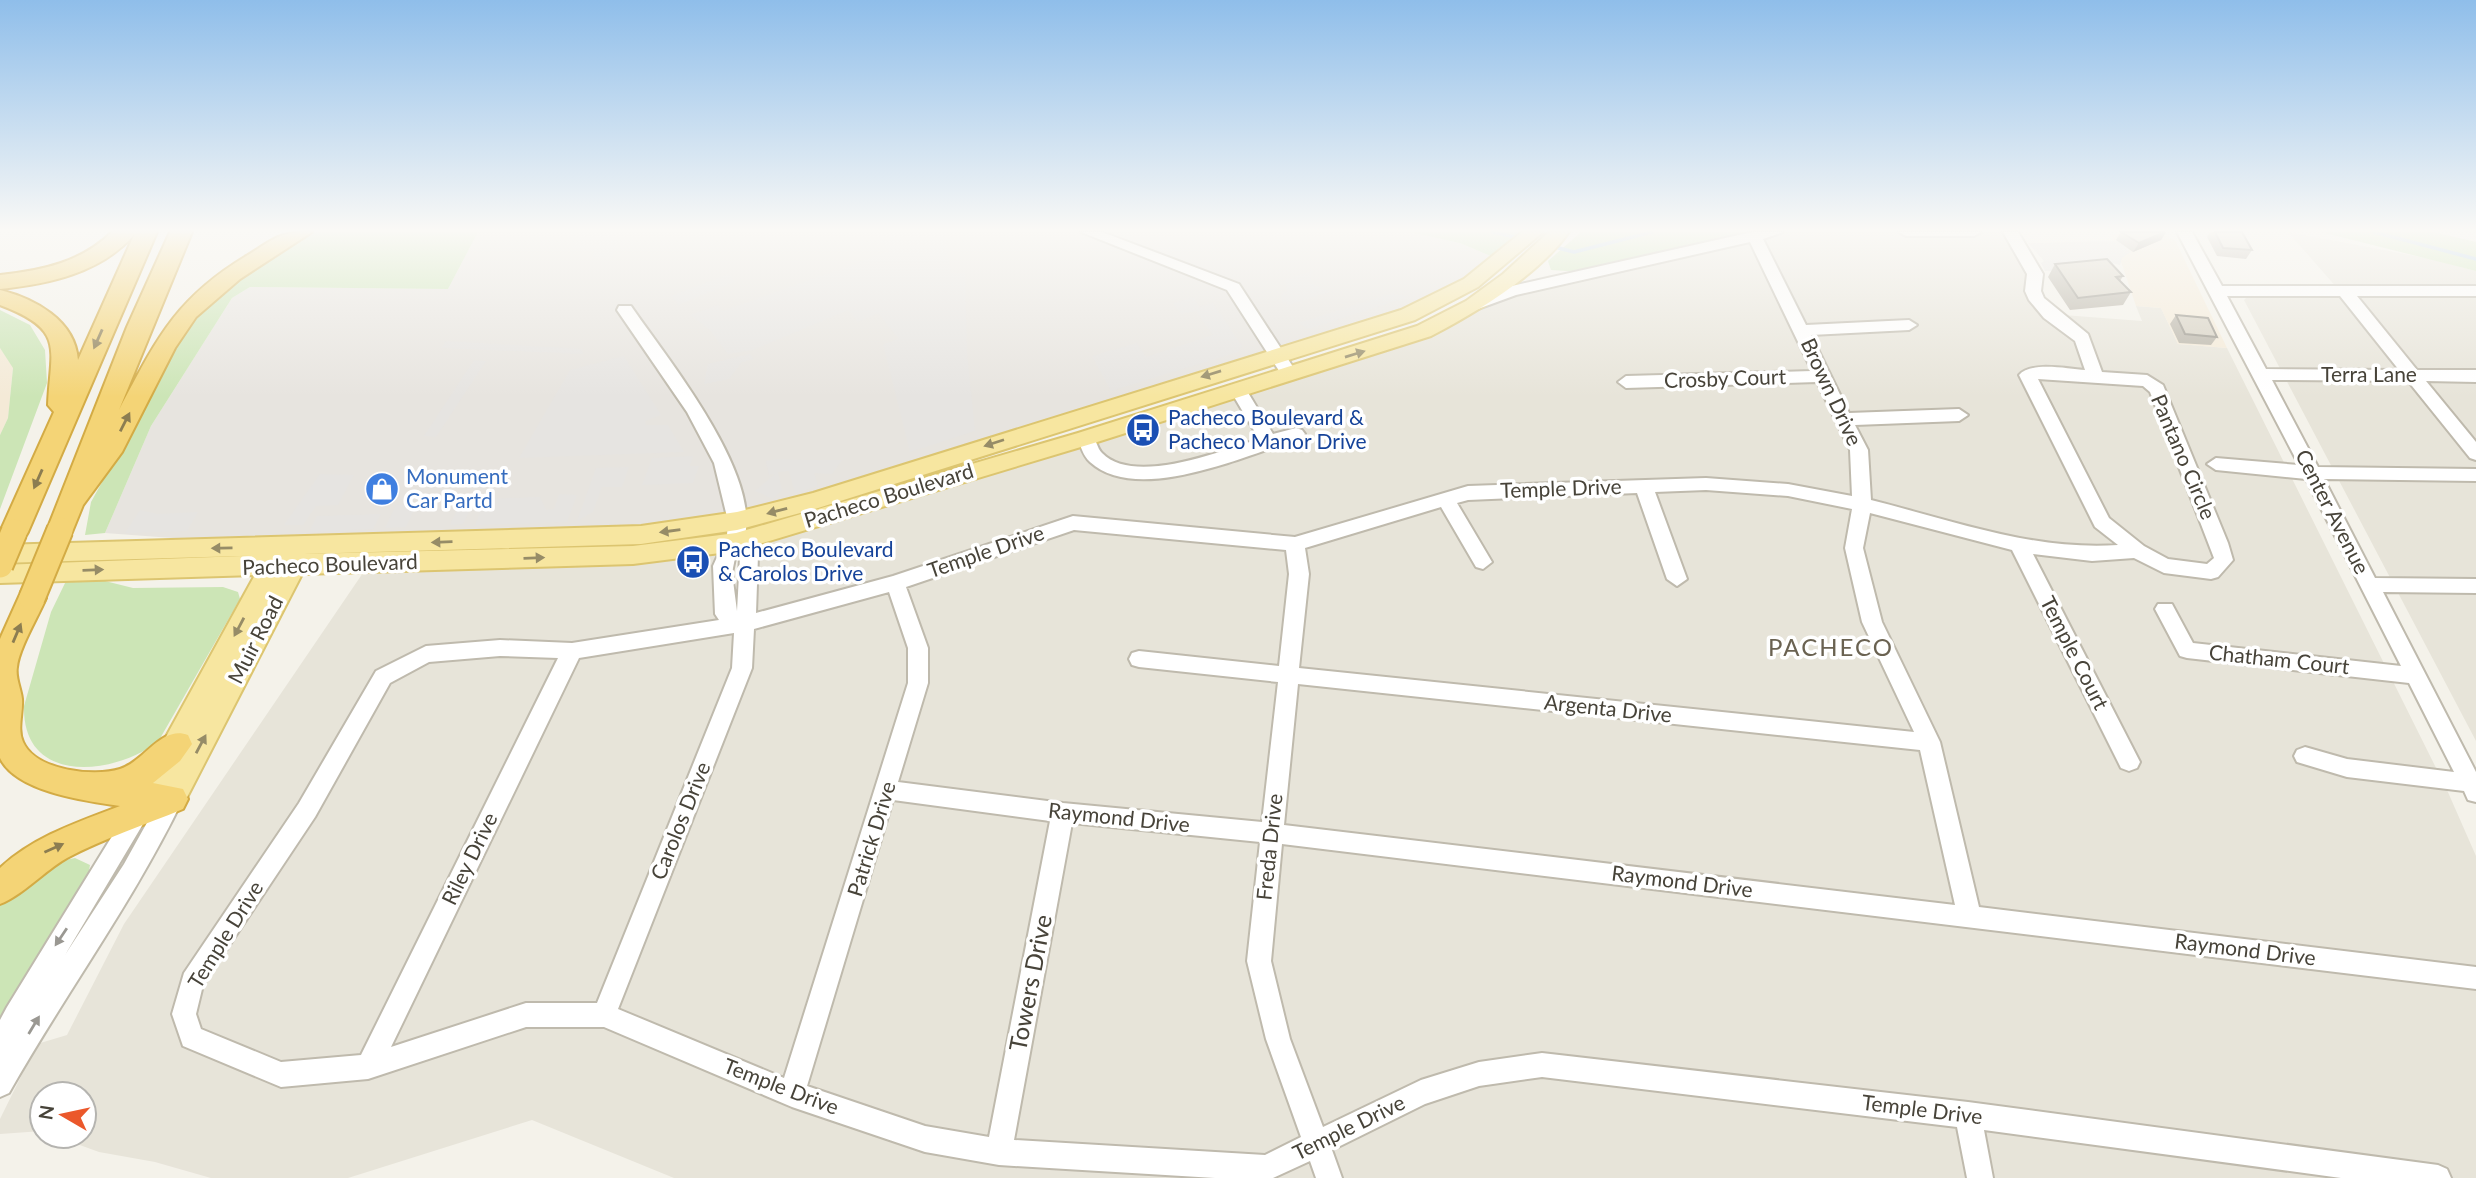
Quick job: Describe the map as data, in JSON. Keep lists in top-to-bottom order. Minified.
{"streets":{"main road":["Pacheco Boulevard","Muir Road"],"street":["Terra Lane","Crosby Court","Brown Drive","Pantano Circle","Temple Drive","Center Avenue","Temple Court","Chatham Court","Argenta Drive","Raymond Drive","Carolos Drive","Patrick Drive","Freda Drive","Riley Drive","Towers Drive"]},"crossings":[["Terra Lane","Center Avenue"],["Crosby Court","Brown Drive"],["Brown Drive","Temple Drive"],["Brown Drive","Argenta Drive"],["Brown Drive","Raymond Drive"],["Pantano Circle","Temple Drive"],["Temple Drive","Temple Court"],["Temple Drive","Carolos Drive"],["Temple Drive","Patrick Drive"],["Temple Drive","Freda Drive"],["Temple Drive","Riley Drive"],["Temple Drive","Towers Drive"],["Pacheco Boulevard","Muir Road"],["Pacheco Boulevard","Carolos Drive"],["Center Avenue","Chatham Court"],["Argenta Drive","Freda Drive"],["Raymond Drive","Patrick Drive"],["Raymond Drive","Freda Drive"],["Raymond Drive","Towers Drive"]],"districts":["PACHECO"],"places":{"bus stop":["Pacheco Boulevard & Pacheco Manor Drive","Pacheco Boulevard & Carolos Drive"],"shop":["Monument Car Partd"]},"north":"left"}
